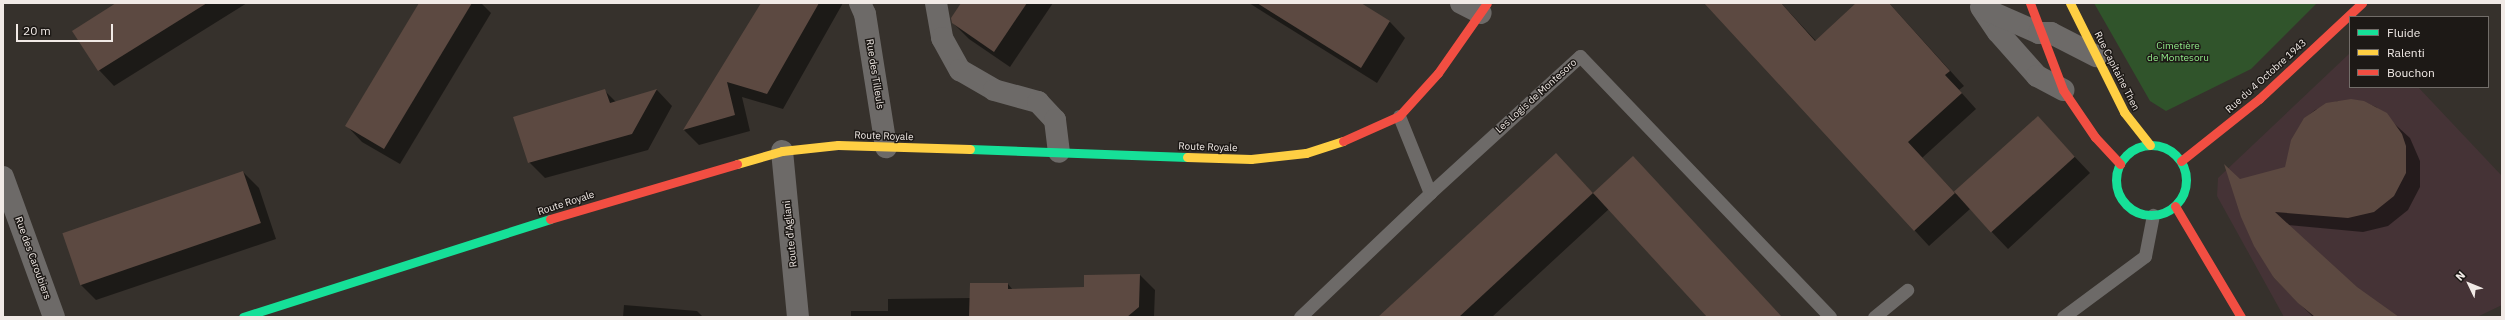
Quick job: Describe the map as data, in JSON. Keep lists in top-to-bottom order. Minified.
{"streets":{"main road":["Rue Capitaine Then","Rue du 4 Octobre 1943","Route Royale"],"street":["Rue des Tilleuls","Route d'Agliani","Rue des Caroubiers"],"lane":["Les Logis de Montesoro"]},"crossings":[["Rue Capitaine Then","Rue du 4 Octobre 1943"],["Rue des Tilleuls","Route Royale"],["Route Royale","Route d'Agliani"]],"parks":["Cimetière de Montesoru"],"legend":["Fluide","Ralenti","Bouchon"],"scale_bar":"20 m","north":"top left"}
